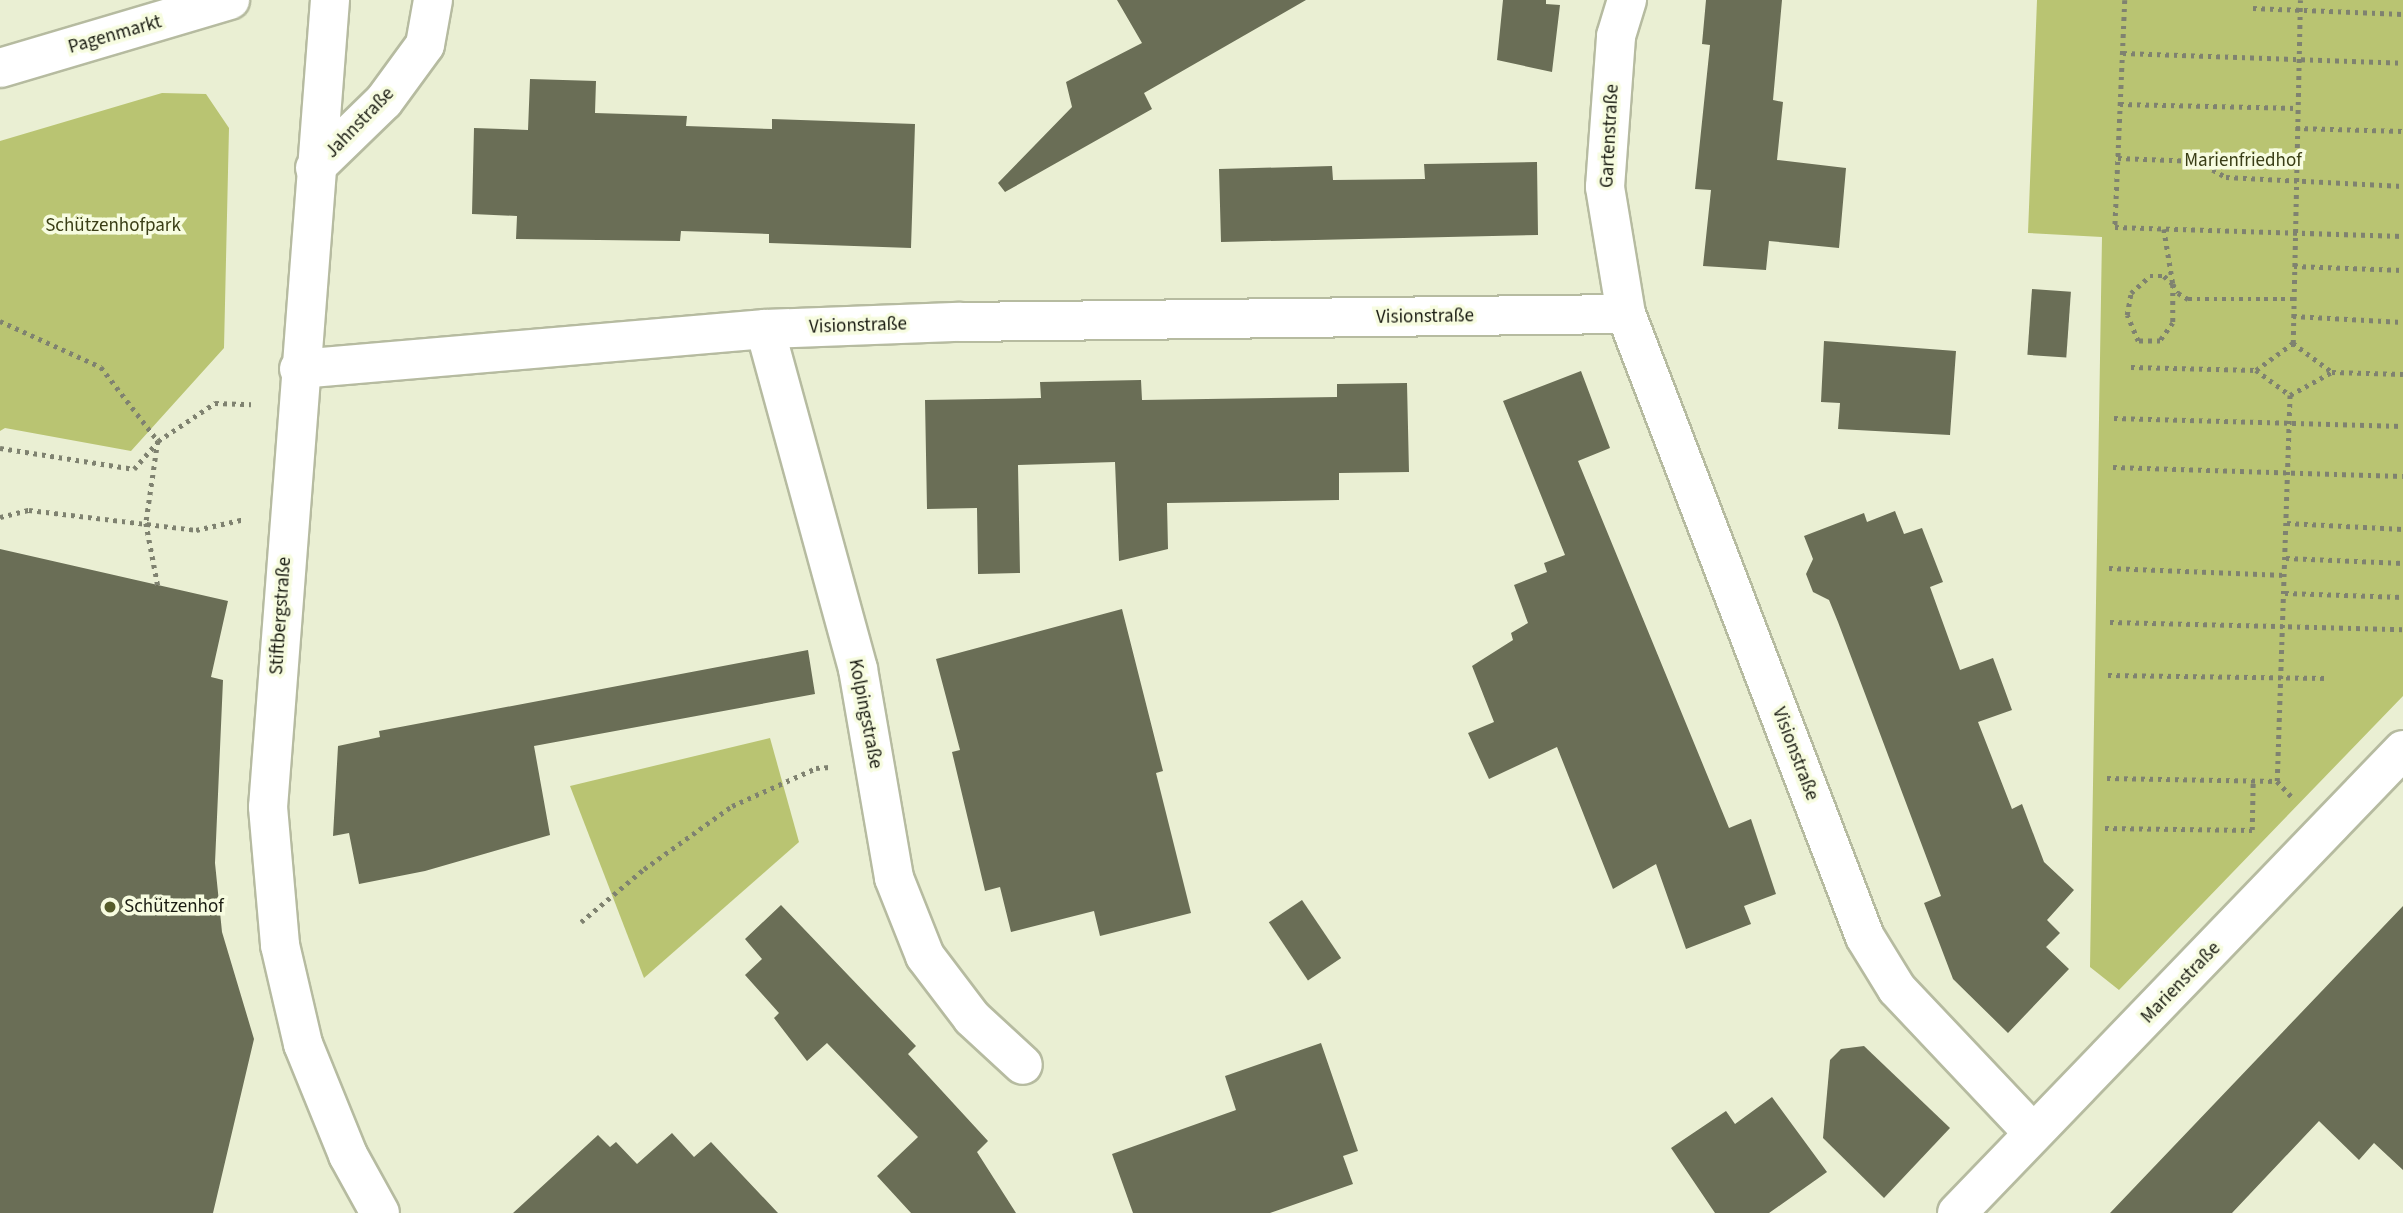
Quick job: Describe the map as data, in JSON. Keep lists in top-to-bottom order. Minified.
{"streets":{"street":["Pagenmarkt","Jahnstraße","Gartenstraße","Visionstraße","Stiftbergstraße","Kolpingstraße","Marienstraße"]},"crossings":[["Jahnstraße","Stiftbergstraße"],["Gartenstraße","Visionstraße"],["Visionstraße","Stiftbergstraße"],["Visionstraße","Kolpingstraße"],["Visionstraße","Marienstraße"]],"parks":["Marienfriedhof","Schützenhofpark"],"places":["Schützenhof"]}
